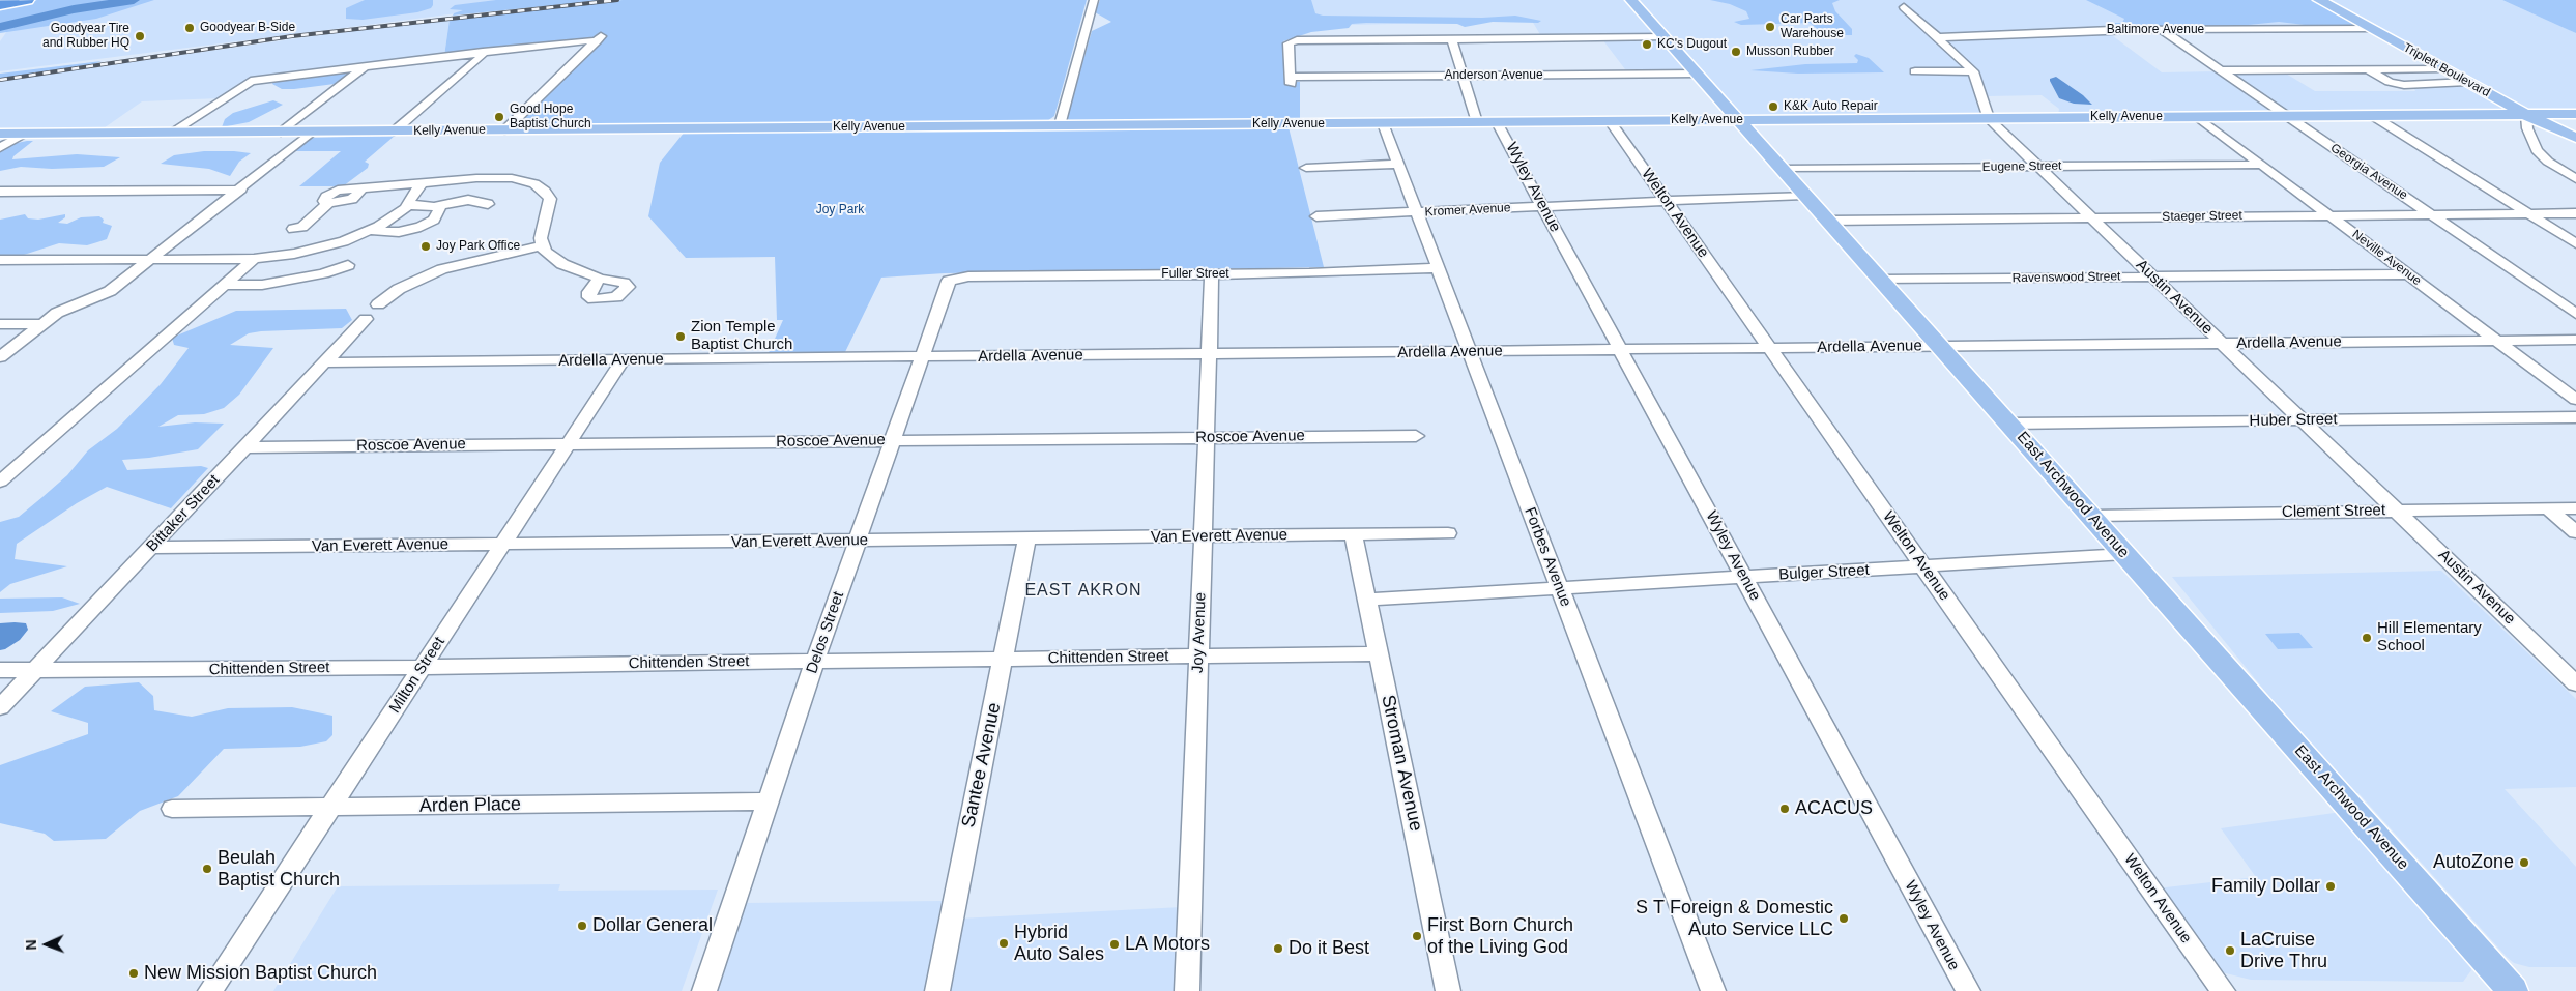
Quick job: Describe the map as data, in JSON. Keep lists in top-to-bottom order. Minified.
{"streets":{"main road":["Triplett Boulevard","Kelly Avenue","East Archwood Avenue"],"street":["Baltimore Avenue","Anderson Avenue","Eugene Street","Georgia Avenue","Wyley Avenue","Kromer Avenue","Welton Avenue","Staeger Street","Neville Avenue","Fuller Street","Ravenswood Street","Austin Avenue","Ardella Avenue","Huber Street","Roscoe Avenue","Clement Street","Bittaker Street","Van Everett Avenue","Forbes Avenue","Bulger Street","Delos Street","Joy Avenue","Chittenden Street","Milton Street","Stroman Avenue","Santee Avenue","Arden Place"]},"crossings":[["Baltimore Avenue","Triplett Boulevard"],["Baltimore Avenue","Georgia Avenue"],["Baltimore Avenue","Austin Avenue"],["Triplett Boulevard","Kelly Avenue"],["Anderson Avenue","East Archwood Avenue"],["Kelly Avenue","Georgia Avenue"],["Kelly Avenue","Wyley Avenue"],["Kelly Avenue","Welton Avenue"],["Kelly Avenue","Neville Avenue"],["Kelly Avenue","Austin Avenue"],["Kelly Avenue","East Archwood Avenue"],["Kelly Avenue","Forbes Avenue"],["Eugene Street","Neville Avenue"],["Eugene Street","Austin Avenue"],["Eugene Street","East Archwood Avenue"],["Georgia Avenue","Staeger Street"],["Wyley Avenue","Kromer Avenue"],["Wyley Avenue","Ardella Avenue"],["Wyley Avenue","Bulger Street"],["Kromer Avenue","Welton Avenue"],["Kromer Avenue","East Archwood Avenue"],["Kromer Avenue","Forbes Avenue"],["Welton Avenue","Ardella Avenue"],["Welton Avenue","Bulger Street"],["Staeger Street","Neville Avenue"],["Staeger Street","Austin Avenue"],["Staeger Street","East Archwood Avenue"],["Neville Avenue","Ravenswood Street"],["Neville Avenue","Ardella Avenue"],["Fuller Street","Forbes Avenue"],["Fuller Street","Delos Street"],["Fuller Street","Joy Avenue"],["Ravenswood Street","Austin Avenue"],["Ravenswood Street","East Archwood Avenue"],["Austin Avenue","Ardella Avenue"],["Austin Avenue","Huber Street"],["Austin Avenue","Clement Street"],["Ardella Avenue","East Archwood Avenue"],["Ardella Avenue","Bittaker Street"],["Ardella Avenue","Forbes Avenue"],["Ardella Avenue","Delos Street"],["Ardella Avenue","Joy Avenue"],["Ardella Avenue","Milton Street"],["Huber Street","East Archwood Avenue"],["Roscoe Avenue","Bittaker Street"],["Roscoe Avenue","Delos Street"],["Roscoe Avenue","Joy Avenue"],["Roscoe Avenue","Milton Street"],["East Archwood Avenue","Clement Street"],["East Archwood Avenue","Bulger Street"],["Bittaker Street","Van Everett Avenue"],["Bittaker Street","Chittenden Street"],["Van Everett Avenue","Delos Street"],["Van Everett Avenue","Joy Avenue"],["Van Everett Avenue","Milton Street"],["Van Everett Avenue","Stroman Avenue"],["Van Everett Avenue","Santee Avenue"],["Forbes Avenue","Bulger Street"],["Bulger Street","Stroman Avenue"],["Delos Street","Chittenden Street"],["Delos Street","Arden Place"],["Joy Avenue","Chittenden Street"],["Chittenden Street","Milton Street"],["Chittenden Street","Stroman Avenue"],["Chittenden Street","Santee Avenue"],["Milton Street","Arden Place"]],"districts":["EAST AKRON"],"parks":["Joy Park"],"places":["Car Parts Warehouse","Goodyear B-Side","Goodyear Tire and Rubber HQ","KC's Dugout","Musson Rubber","K&K Auto Repair","Good Hope Baptist Church","Joy Park Office","Zion Temple Baptist Church","Hill Elementary School","ACACUS","AutoZone","Beulah Baptist Church","Family Dollar","S T Foreign & Domestic Auto Service LLC","Dollar General","First Born Church of the Living God","Hybrid Auto Sales","LA Motors","Do it Best","LaCruise Drive Thru","New Mission Baptist Church"],"north":"left"}
